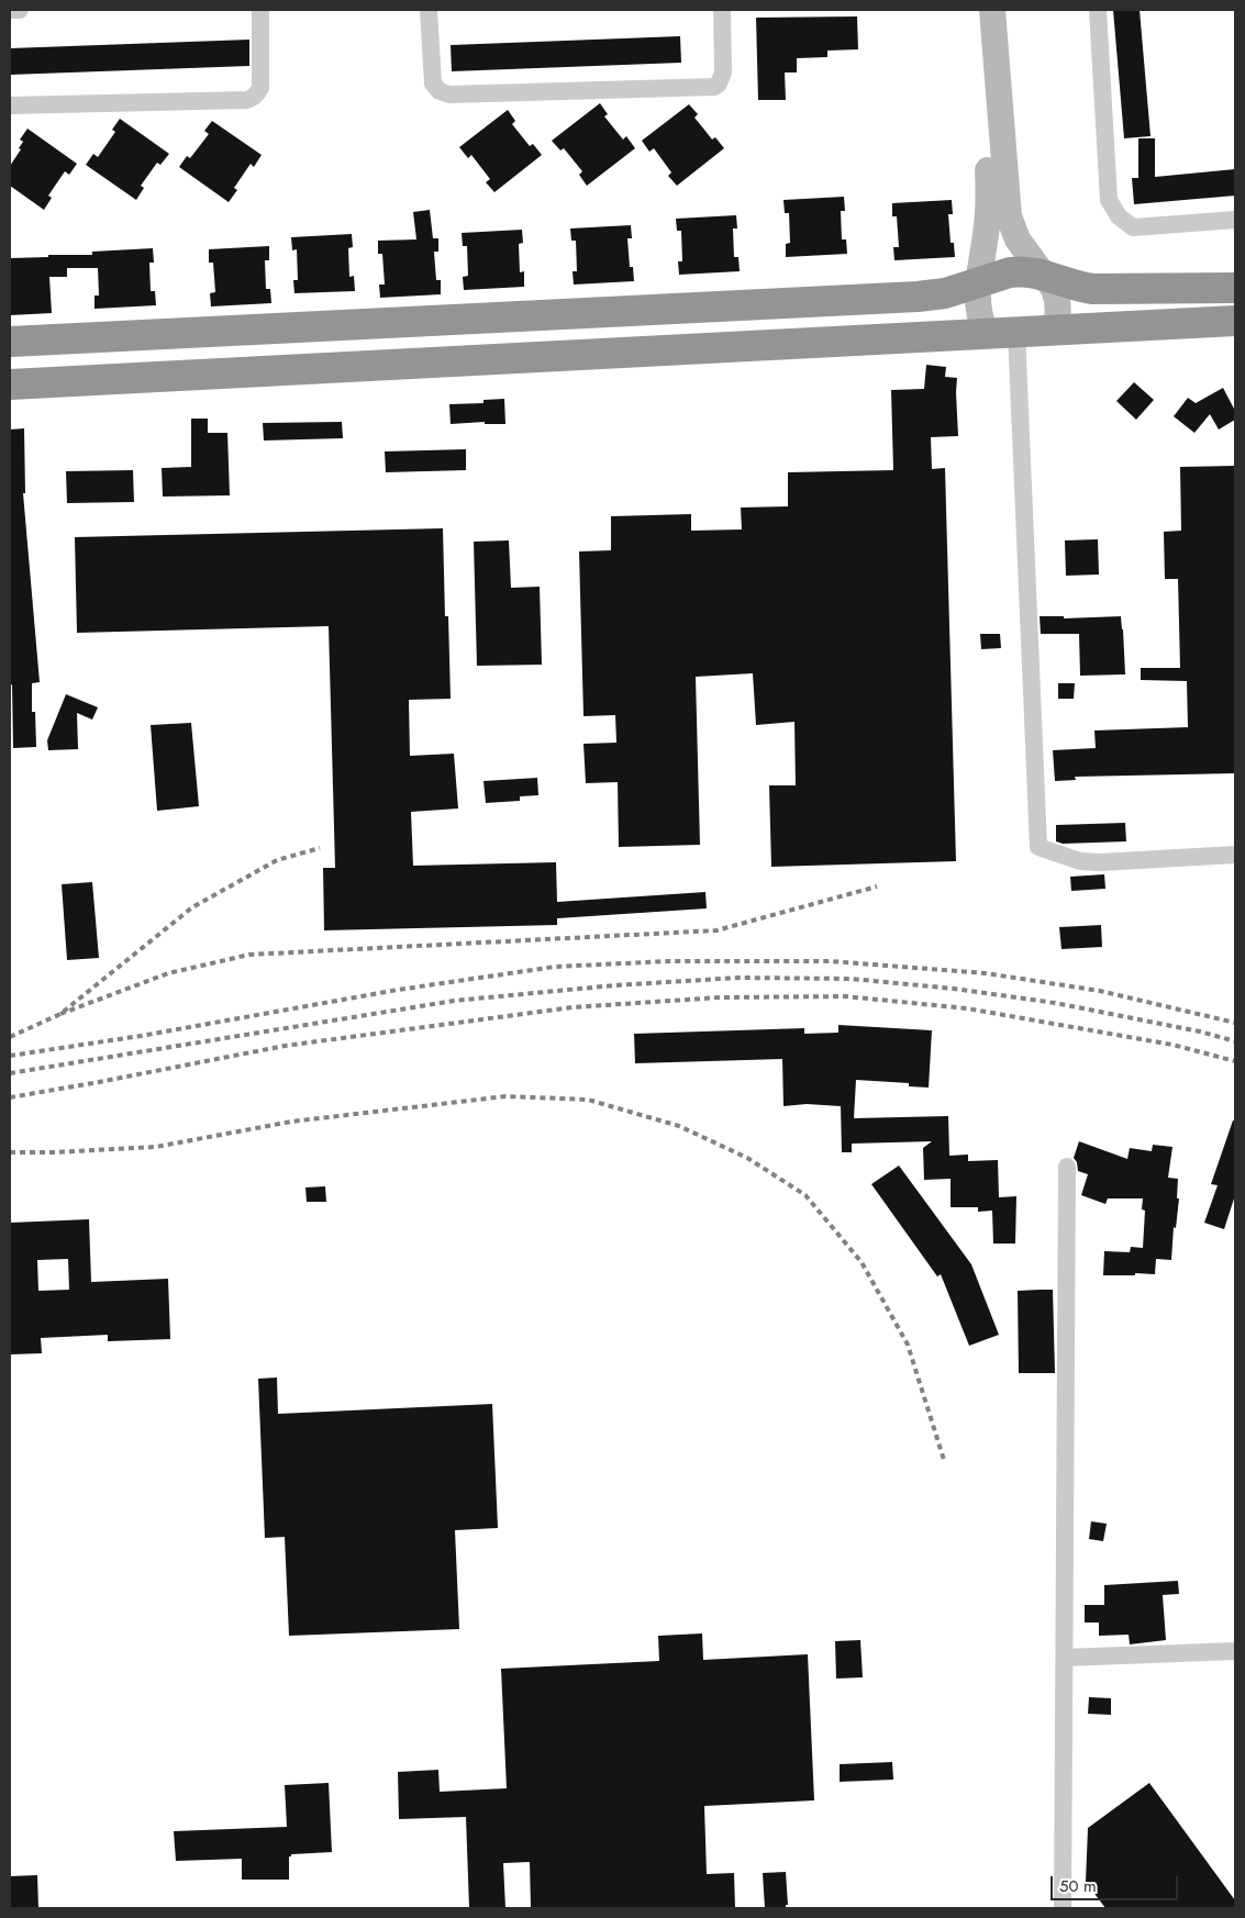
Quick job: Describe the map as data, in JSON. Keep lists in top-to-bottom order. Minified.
{"scale_bar":"50 m"}
